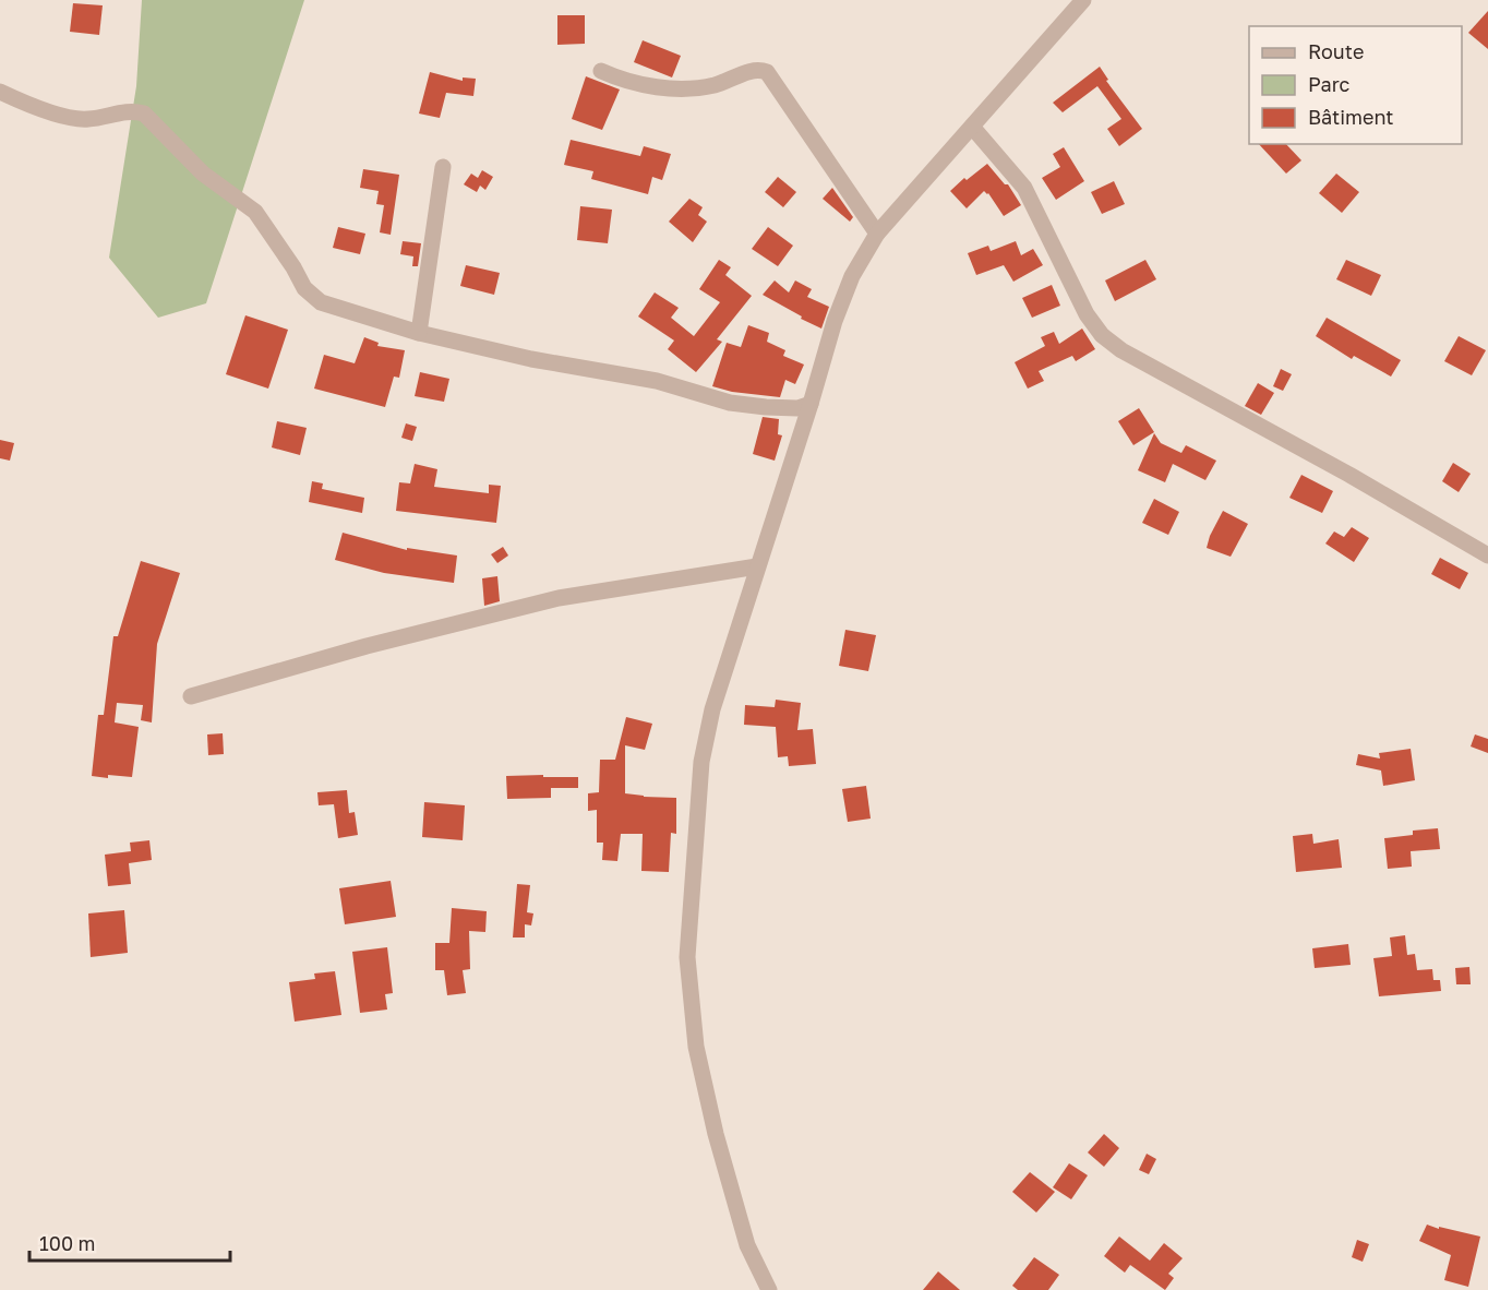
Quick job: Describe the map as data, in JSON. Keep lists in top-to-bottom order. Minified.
{"legend":["Route","Parc","Bâtiment"],"scale_bar":"100 m"}
